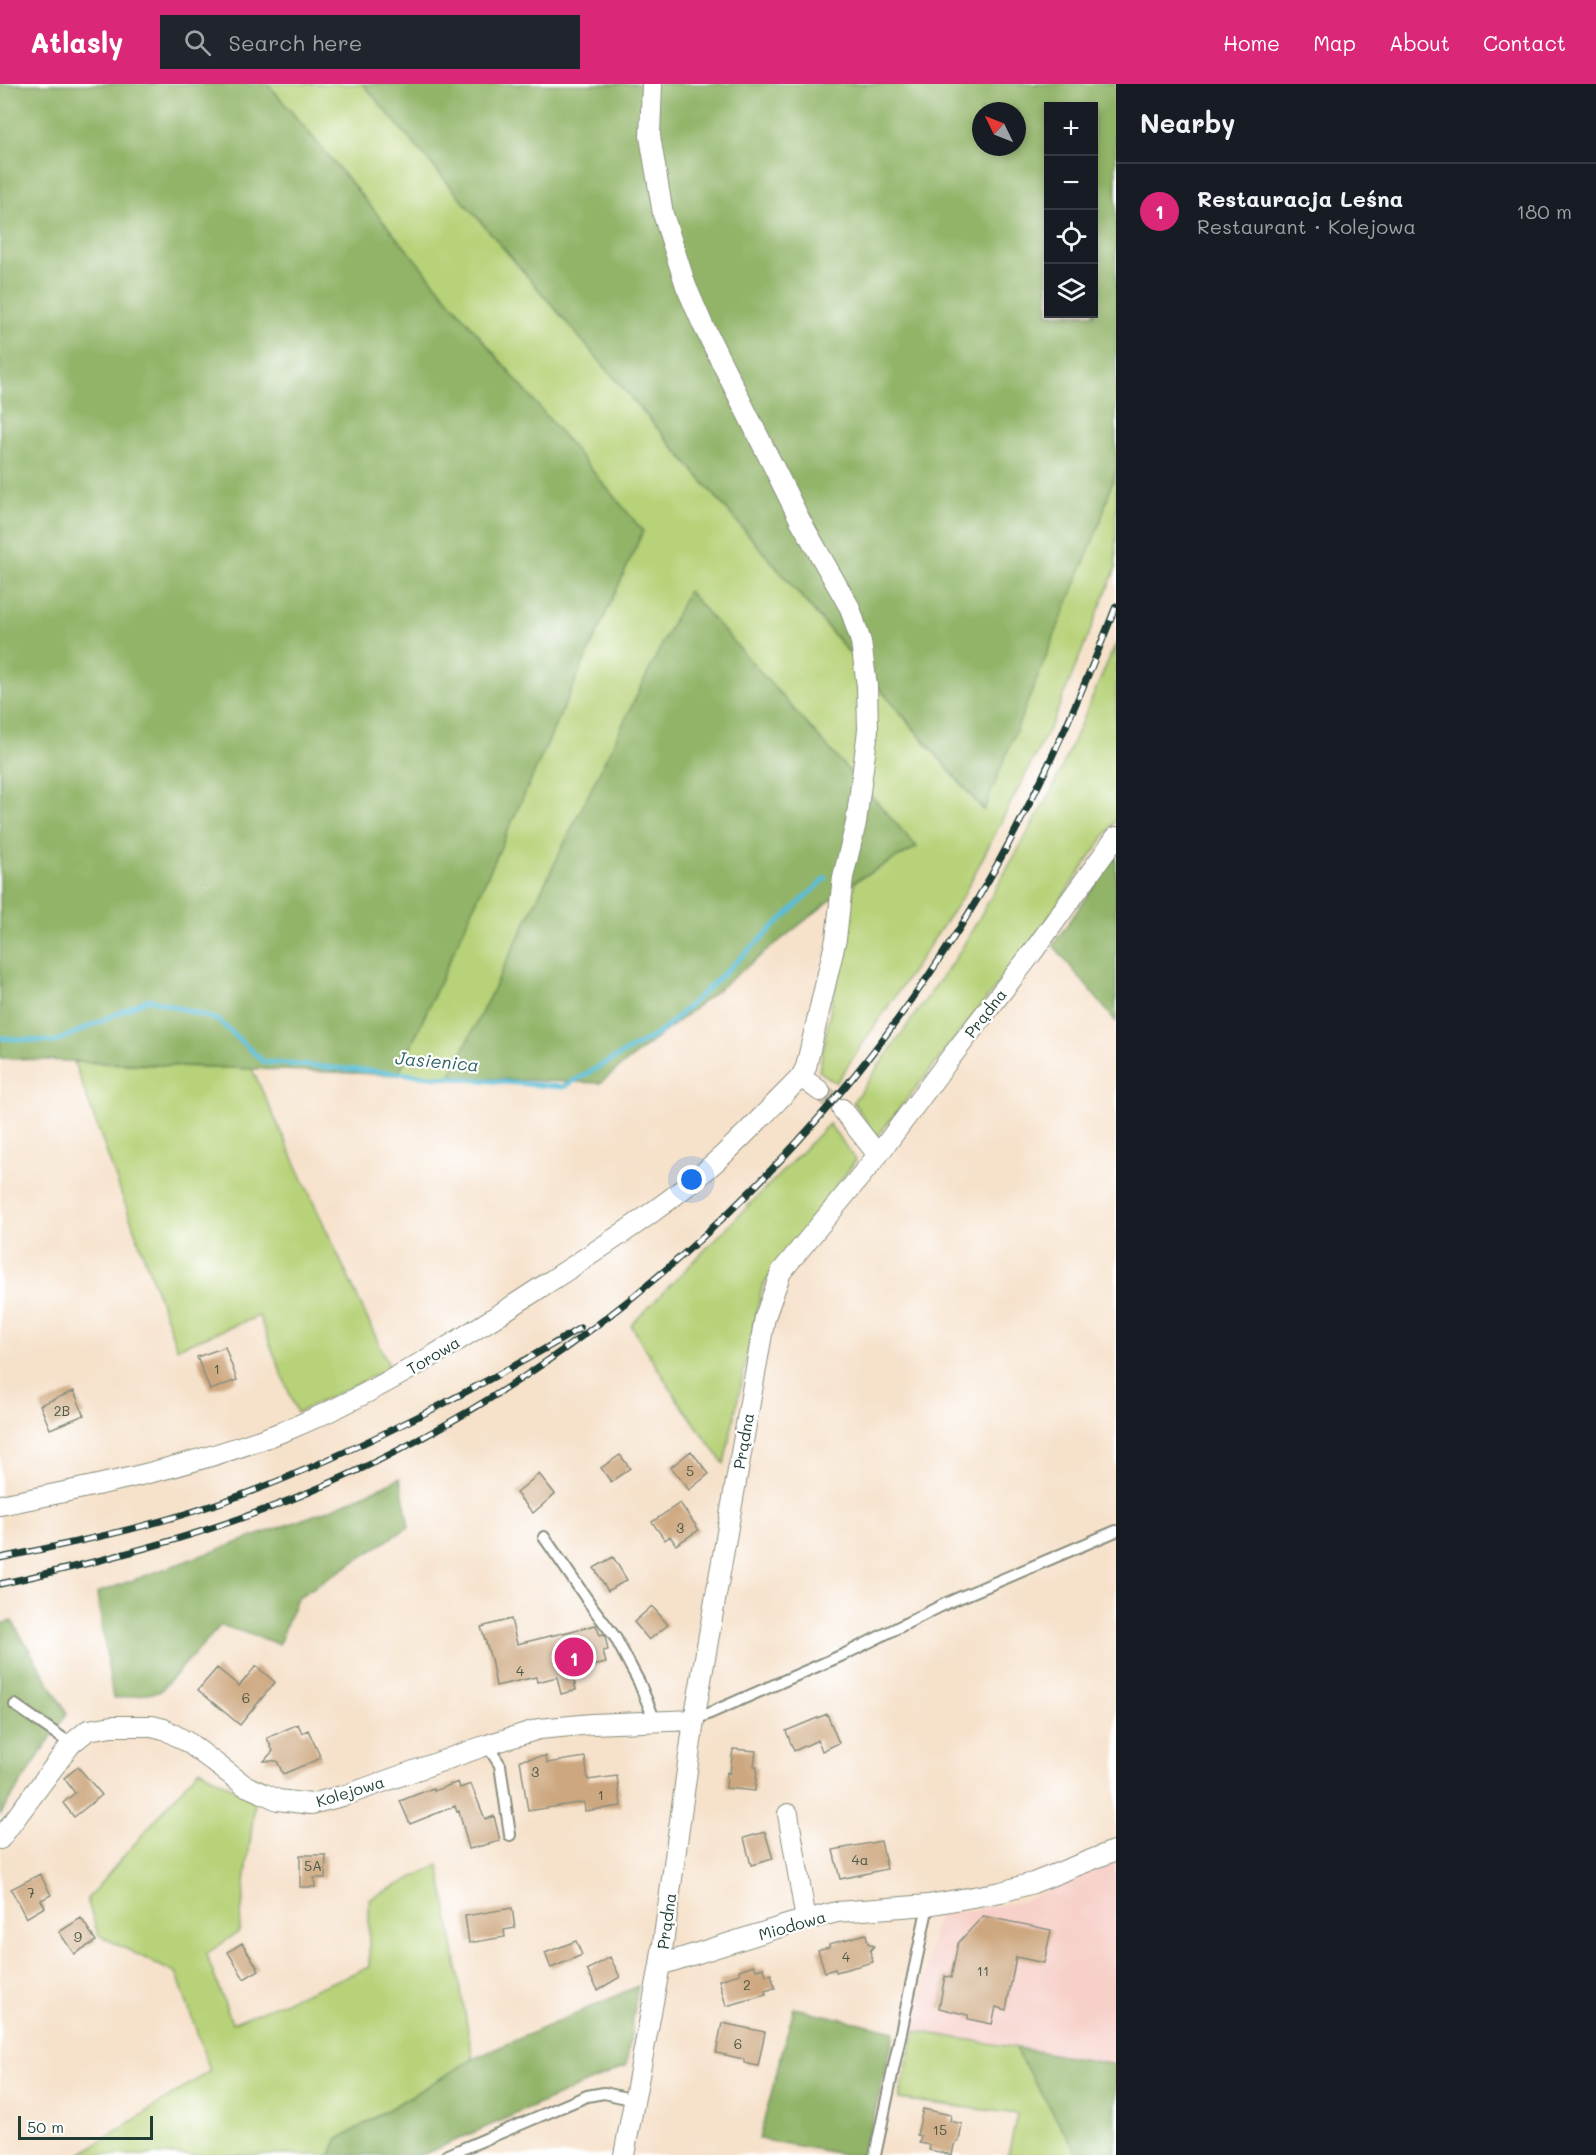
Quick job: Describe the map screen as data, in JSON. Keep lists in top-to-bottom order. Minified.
{"streets":{"street":["Prądna","Torowa","Kolejowa","Miodowa"]},"crossings":[["Prądna","Kolejowa"],["Prądna","Miodowa"]],"water":["Jasienica"],"house_numbers":["1","2B","5","3","4","6","3","1","4a","5A","7","9","4","11","2","6","15"],"scale_bar":"50 m","north":"top left","page":{"header":"Atlasly","search":"Search here","nav":["Home","Map","About","Contact"],"heading":"Nearby","map_buttons":["+","−"],"list":[{"mark":"1","name":"Restauracja Leśna","note":"Restaurant · Kolejowa","value":"180 m"}],"pins":"1","scale":"50 m"}}
